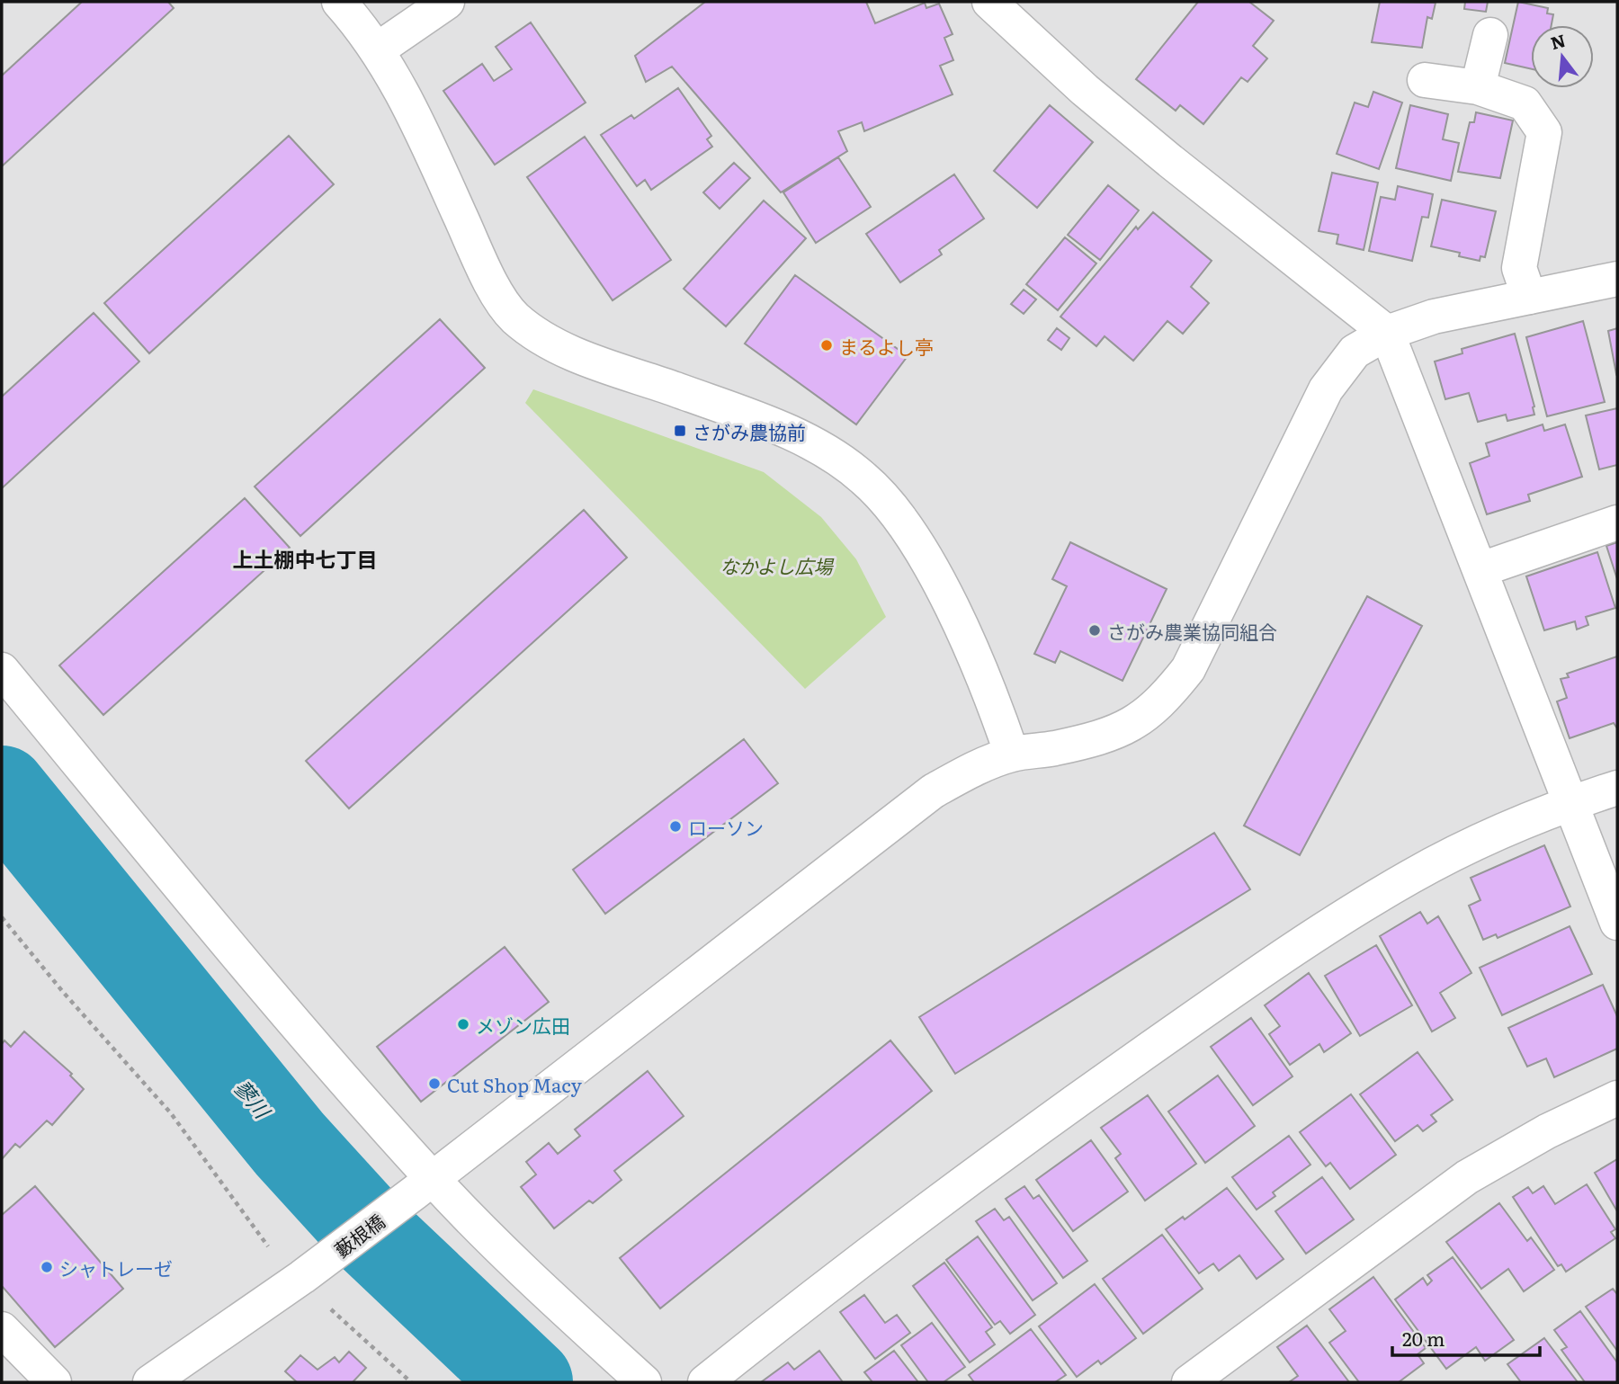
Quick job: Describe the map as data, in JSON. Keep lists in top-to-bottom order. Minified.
{"streets":{"street":["藪根橋"]},"districts":["上土棚中七丁目"],"water":["蓼川"],"parks":["なかよし広場"],"places":{"other":["まるよし亭","さがみ農業協同組合","ローソン","メゾン広田","Cut Shop Macy","シャトレーゼ"],"transit":["さがみ農協前"]},"scale_bar":"20 m","north":"top"}
